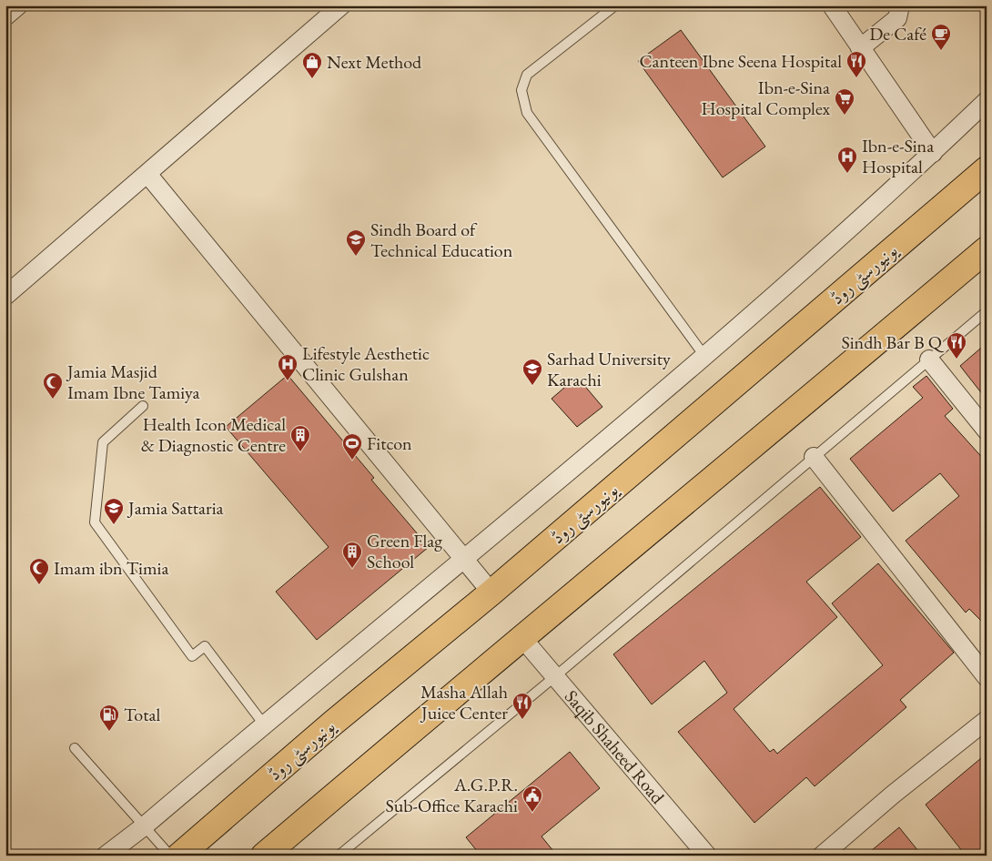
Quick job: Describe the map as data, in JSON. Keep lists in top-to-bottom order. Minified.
{"streets":{"main road":["یونیورسٹی روڈ"],"street":["Saqib Shaheed Road"]},"places":{"cafe":["De Café"],"restaurant":["Canteen Ibne Seena Hospital","Sindh Bar B Q","Masha Allah Juice Center"],"shop":["Next Method"],"supermarket":["Ibn-e-Sina Hospital Complex"],"hospital":["Ibn-e-Sina Hospital","Lifestyle Aesthetic Clinic Gulshan"],"school or university":["Sindh Board of Technical Education","Sarhad University Karachi","Jamia Sattaria"],"mosque":["Jamia Masjid Imam Ibne Tamiya","Imam ibn Timia"],"building":["Health Icon Medical & Diagnostic Centre","Green Flag School"],"sports":["Fitcon"],"fuel station":["Total"],"public building":["A.G.P.R. Sub-Office Karachi"]}}
